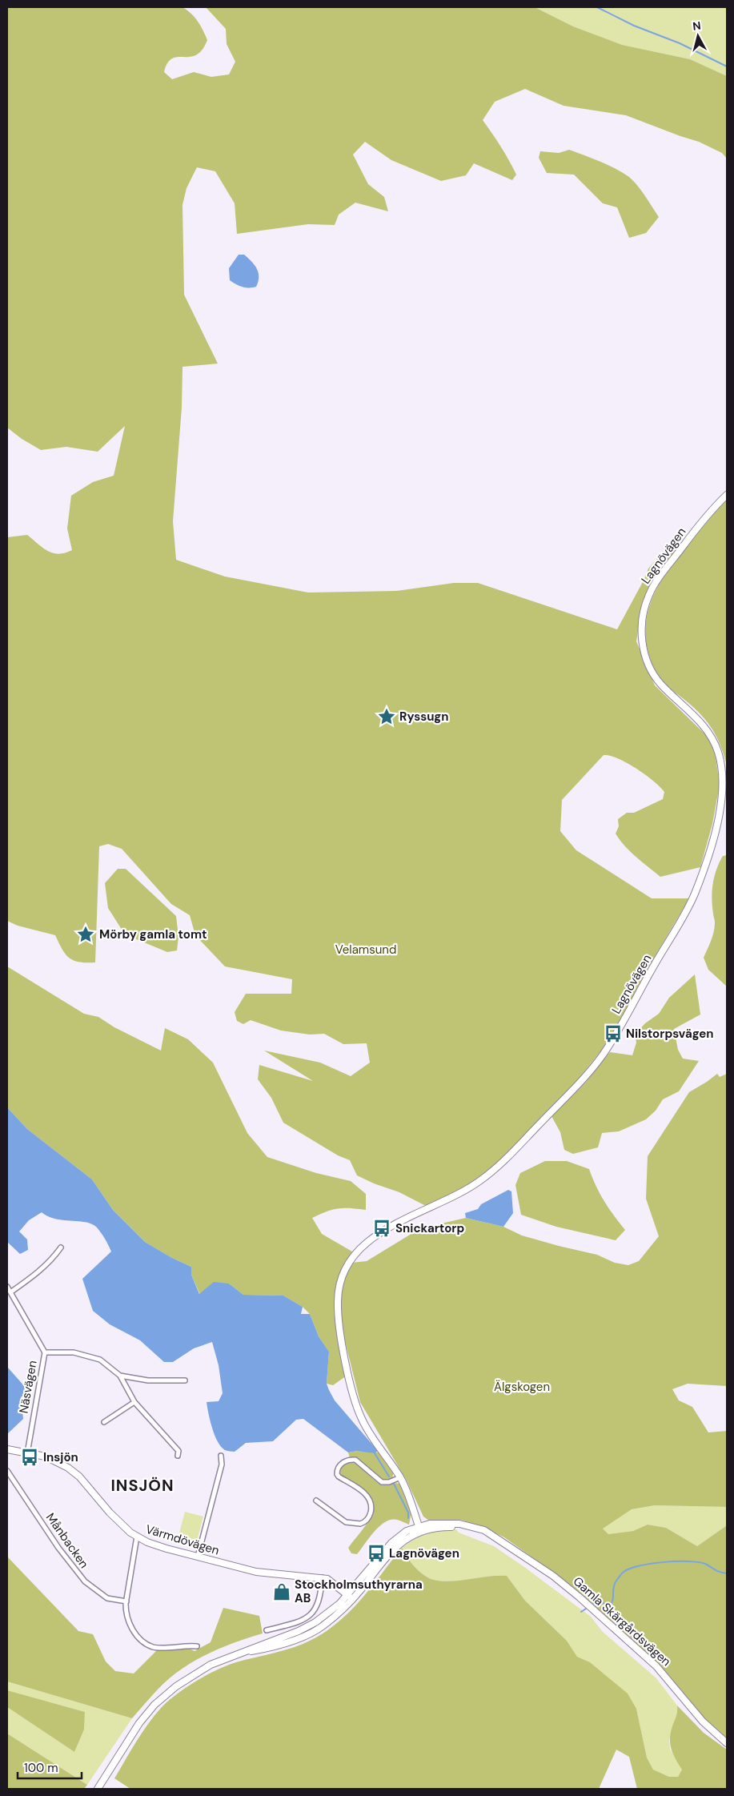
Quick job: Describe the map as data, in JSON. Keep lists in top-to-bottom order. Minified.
{"streets":{"street":["Lagnövägen","Näsvägen","Värmdövägen","Månbacken","Gamla Skärgårdsvägen"]},"crossings":[["Lagnövägen","Gamla Skärgårdsvägen"],["Näsvägen","Värmdövägen"],["Värmdövägen","Gamla Skärgårdsvägen"]],"districts":["INSJÖN"],"parks":["Velamsund","Älgskogen"],"places":{"place":["Ryssugn","Mörby gamla tomt"],"bus stop":["Nilstorpsvägen","Snickartorp","Insjön","Lagnövägen"],"shop":["Stockholmsuthyrarna AB"]},"scale_bar":"100 m","north":"top"}
